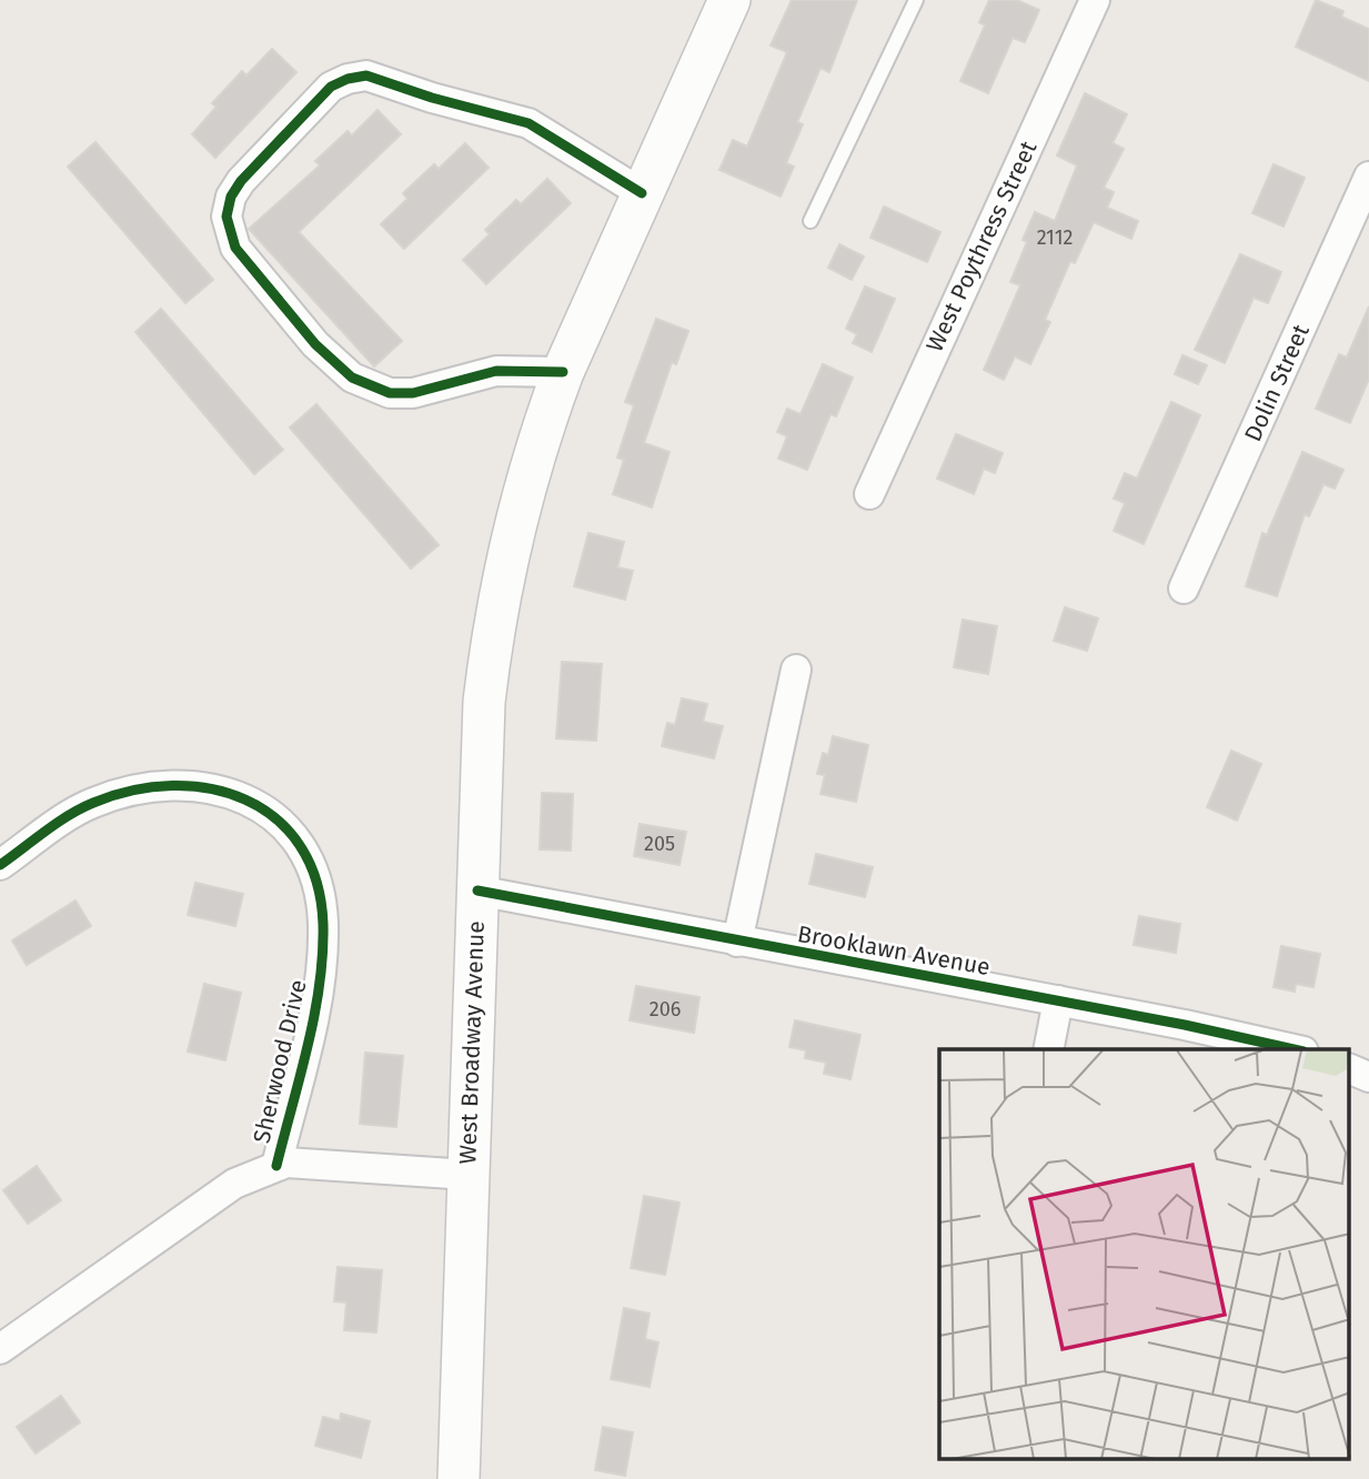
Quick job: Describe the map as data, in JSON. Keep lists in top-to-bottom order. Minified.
{"streets":{"main road":["West Broadway Avenue"],"street":["West Poythress Street","Dolin Street","Brooklawn Avenue","Sherwood Drive"]},"crossings":[["Brooklawn Avenue","West Broadway Avenue"],["West Broadway Avenue","Sherwood Drive"]],"house_numbers":["2112","205","206"]}
